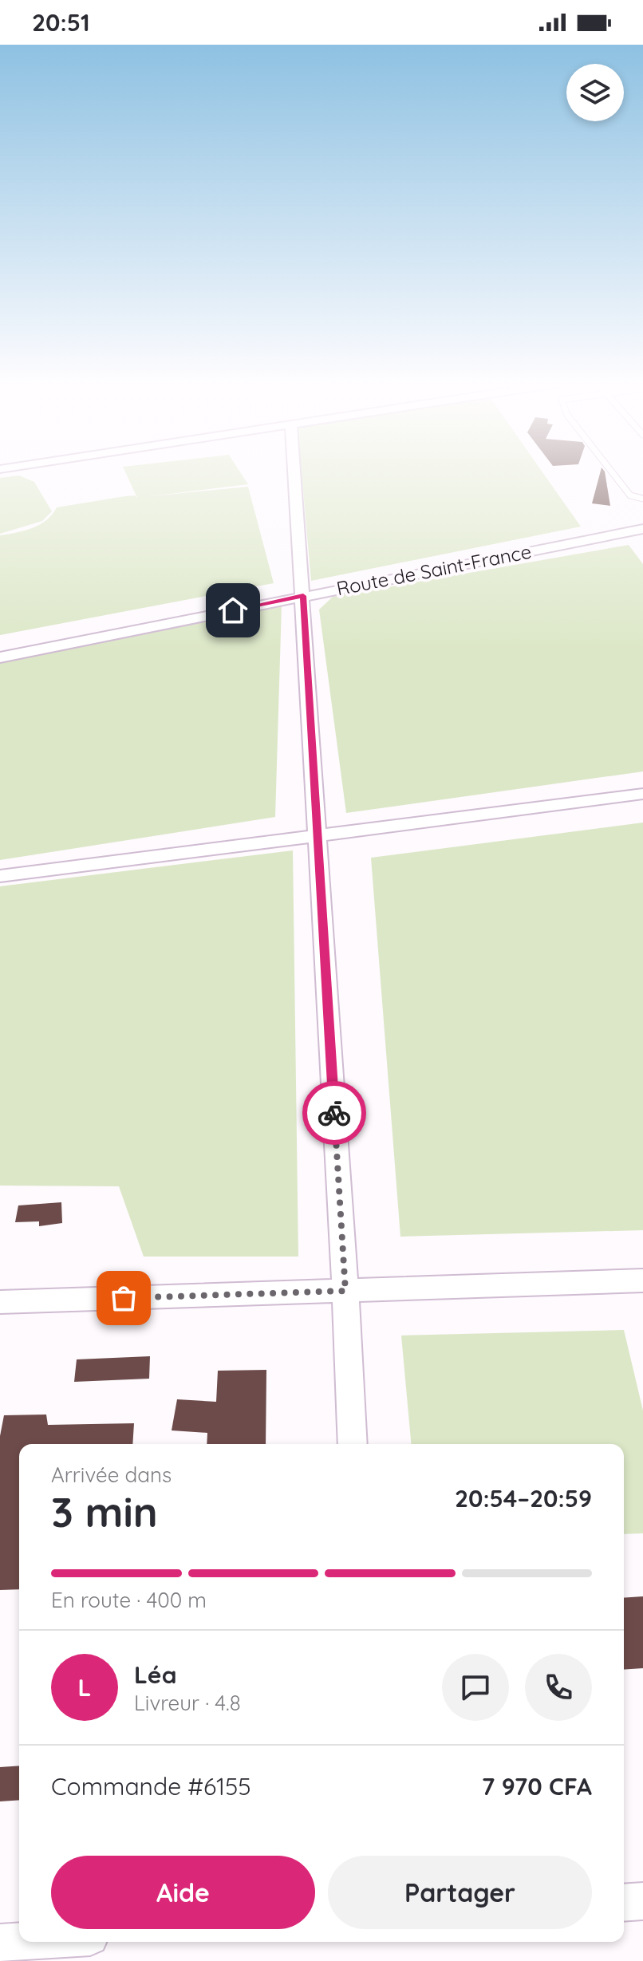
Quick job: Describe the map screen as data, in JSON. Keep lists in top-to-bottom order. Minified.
{"streets":{"street":["Route de Saint-France"]},"page":{"status":"20:51","heading":["3 min","Arrivée dans","20:54–20:59"],"panel":["Léa","Livreur · 4.8","Commande #6155","7 970 CFA"],"bar":"En route · 400 m","round":"L","buttons":["Aide","Partager"]}}
